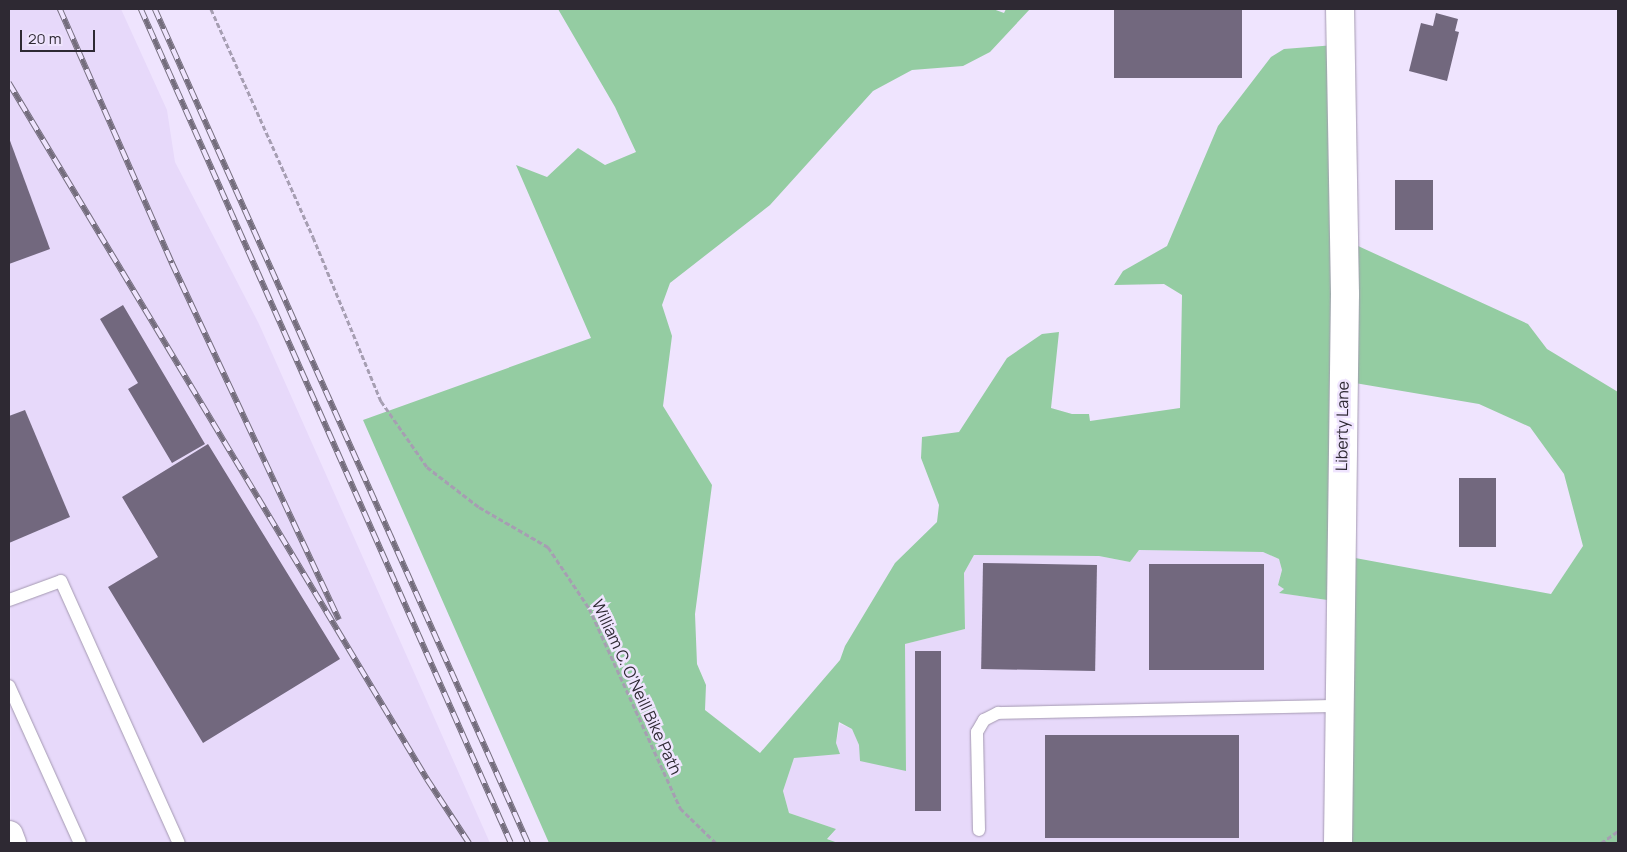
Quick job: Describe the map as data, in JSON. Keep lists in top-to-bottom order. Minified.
{"streets":{"street":["Liberty Lane"],"path":["William C. O'Neill Bike Path"]},"scale_bar":"20 m"}
